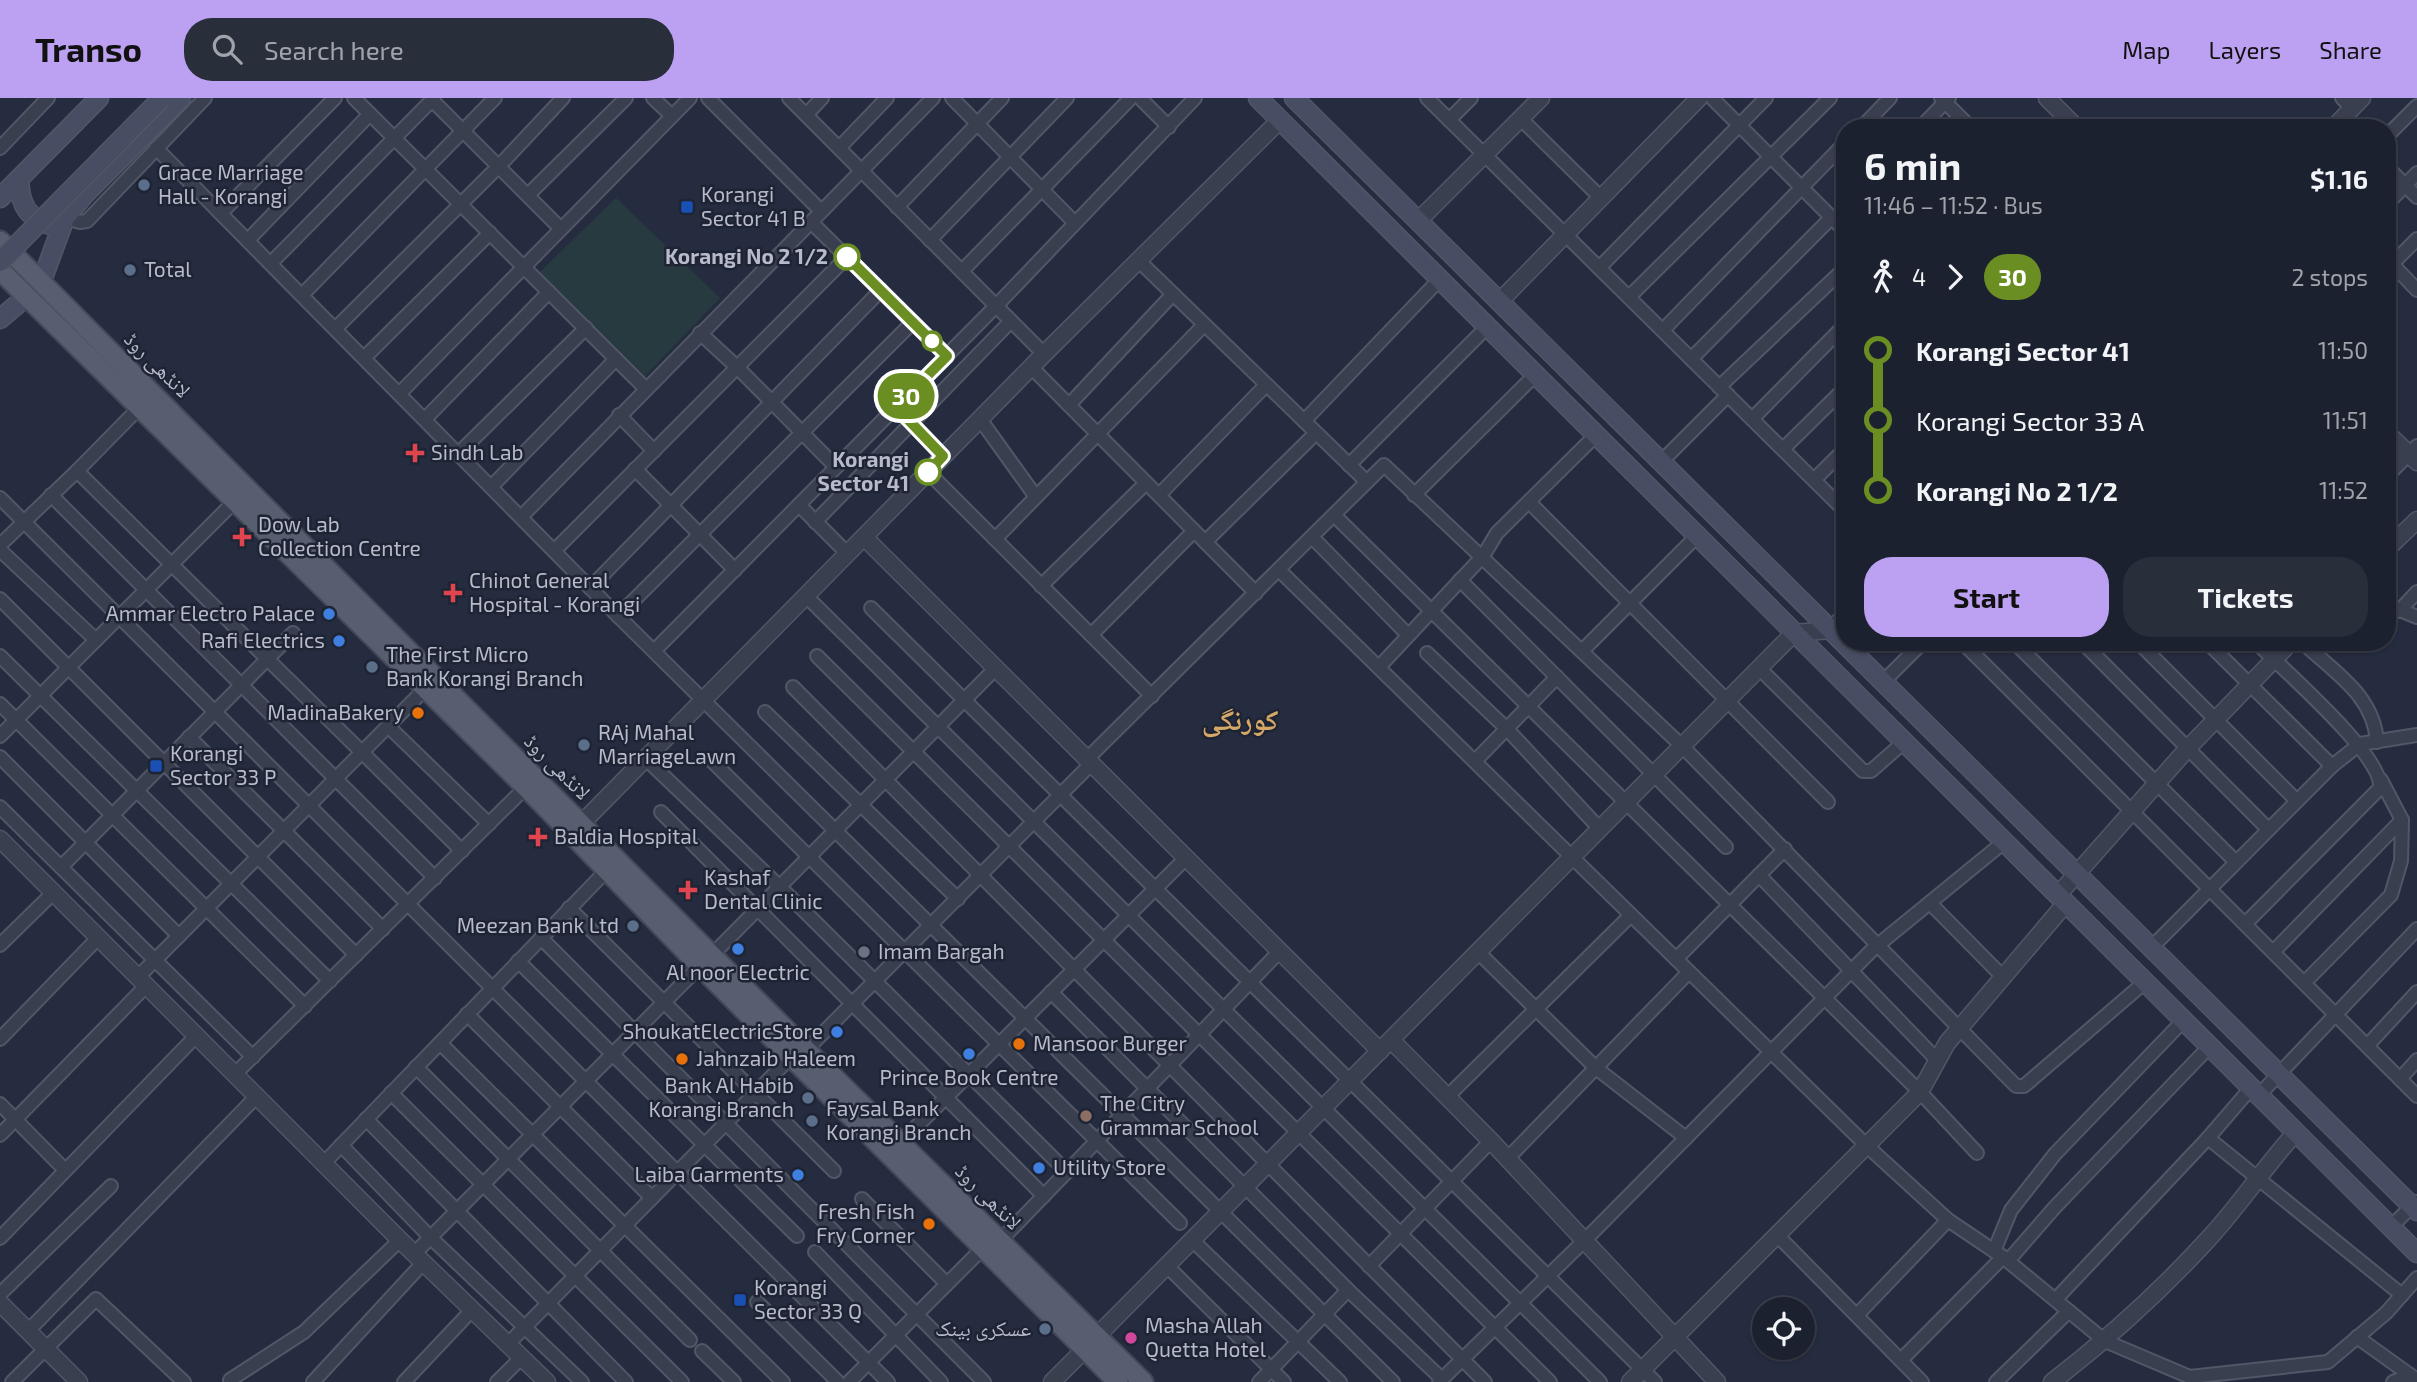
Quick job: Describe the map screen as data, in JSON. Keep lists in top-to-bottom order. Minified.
{"streets":{"main road":["لانڈھی روڈ"]},"districts":["کورنگی"],"places":{"other":["Grace Marriage Hall - Korangi","Korangi No 2 1/2","Total","Korangi Sector 41","Ammar Electro Palace","Rafi Electrics","The First Micro Bank Korangi Branch","MadinaBakery","RAj Mahal MarriageLawn","Meezan Bank Ltd","Al noor Electric","Imam Bargah","ShoukatElectricStore","Mansoor Burger","Prince Book Centre","Jahnzaib Haleem","Bank Al Habib Korangi Branch","The Citry Grammar School","Faysal Bank Korangi Branch","Utility Store","Laiba Garments","Fresh Fish Fry Corner","عسکری بینک","Masha Allah Quetta Hotel"],"transit":["Korangi Sector 41 B","Korangi Sector 33 P","Korangi Sector 33 Q"],"health":["Sindh Lab","Dow Lab Collection Centre","Chinot General Hospital - Korangi","Baldia Hospital","Kashaf Dental Clinic"]},"lines":["bus line 30"],"page":{"header":"Transo","search":"Search here","nav":["Map","Layers","Share"],"on_map":"30","heading":["6 min","11:46 – 11:52 · Bus","$1.16"],"legs":["4","30","2 stops"],"list":[{"name":"Korangi Sector 41","value":"11:50"},{"name":"Korangi Sector 33 A","value":"11:51"},{"name":"Korangi No 2 1/2","value":"11:52"}],"buttons":["Start","Tickets"]}}
